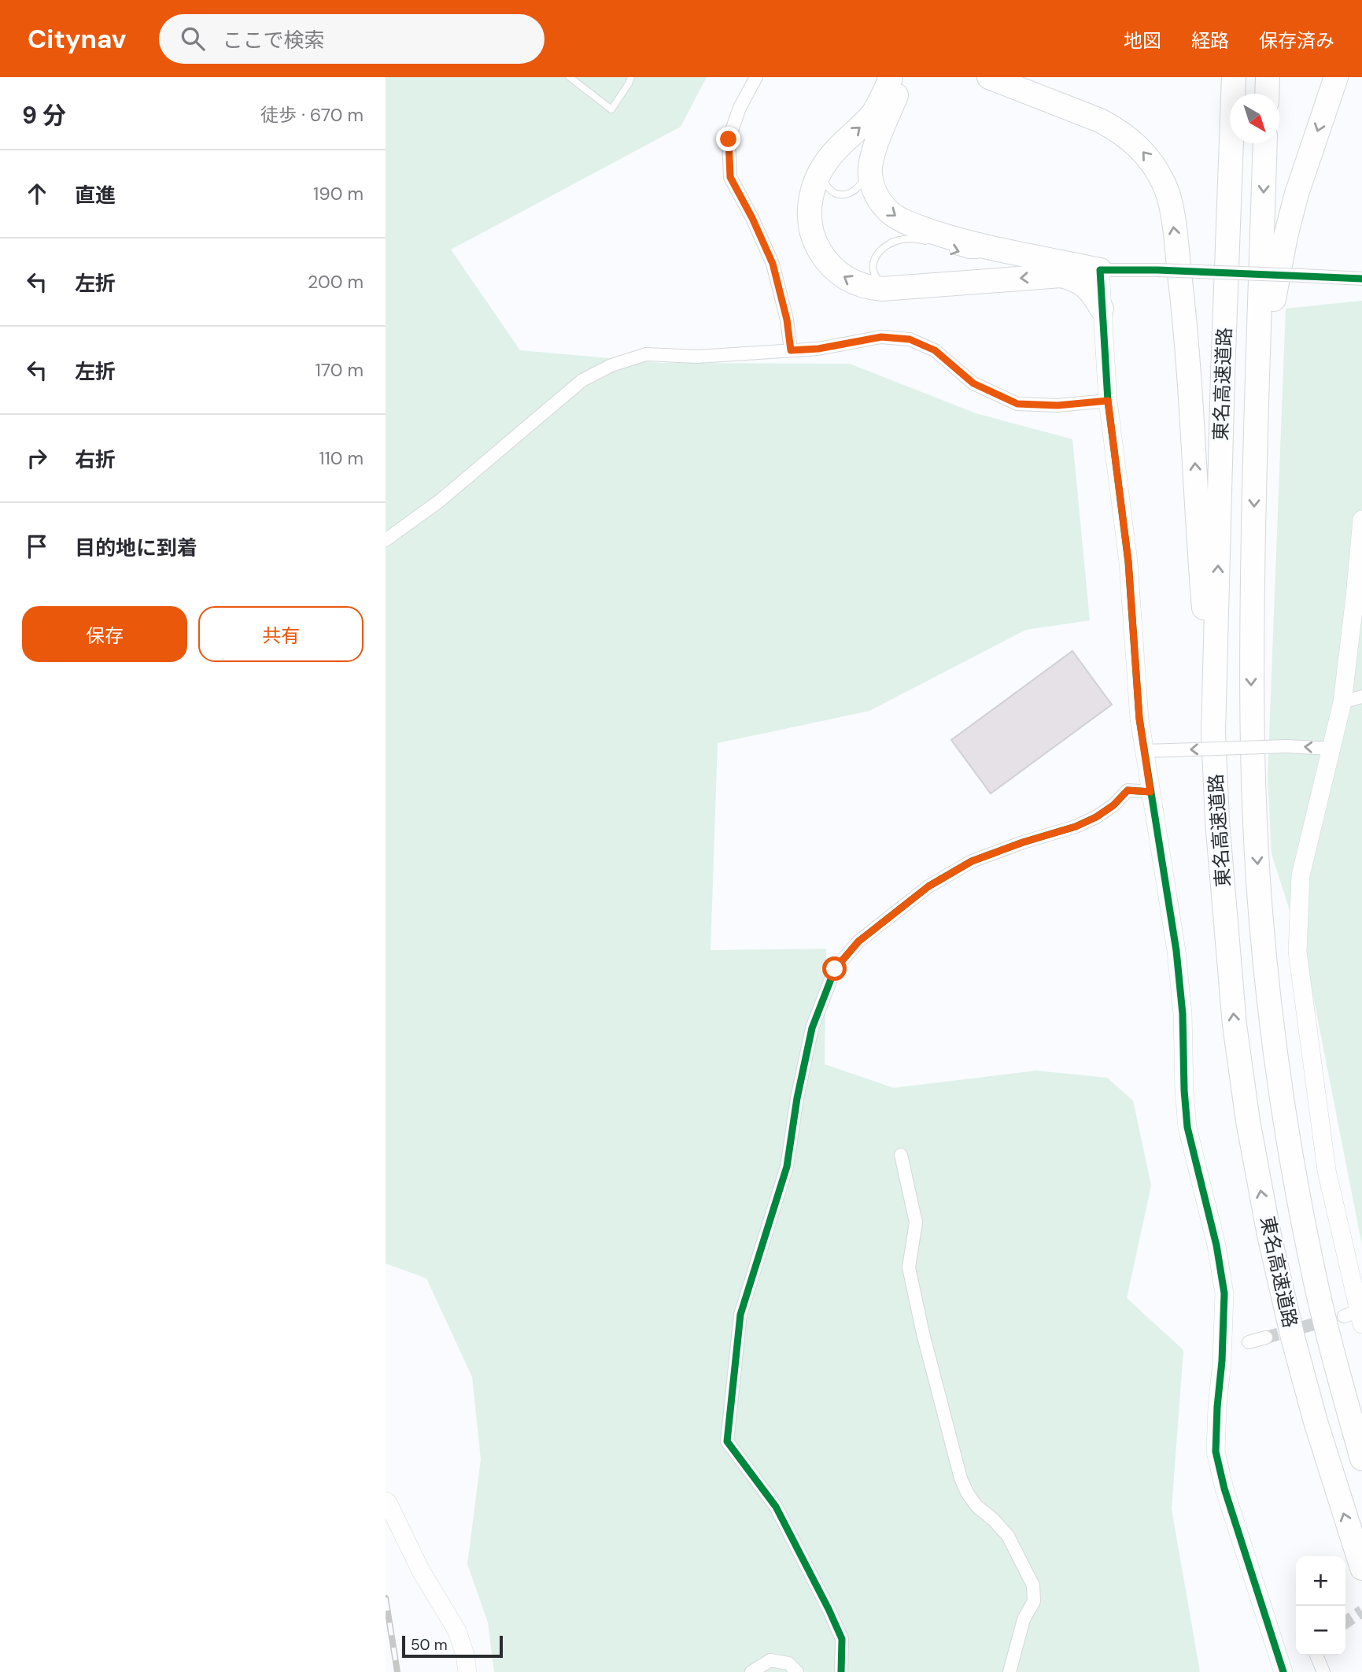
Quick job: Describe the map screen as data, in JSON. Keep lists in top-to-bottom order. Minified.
{"streets":{"highway":["東名高速道路"]},"scale_bar":"50 m","north":"bottom right","page":{"header":"Citynav","search":"ここで検索","nav":["地図","経路","保存済み"],"heading":["9 分","徒歩 · 670 m"],"list":[["直進","190 m"],["左折","200 m"],["左折","170 m"],["右折","110 m"],"目的地に到着"],"buttons":["保存","共有"],"map_buttons":["+","−"],"scale":"50 m"}}
